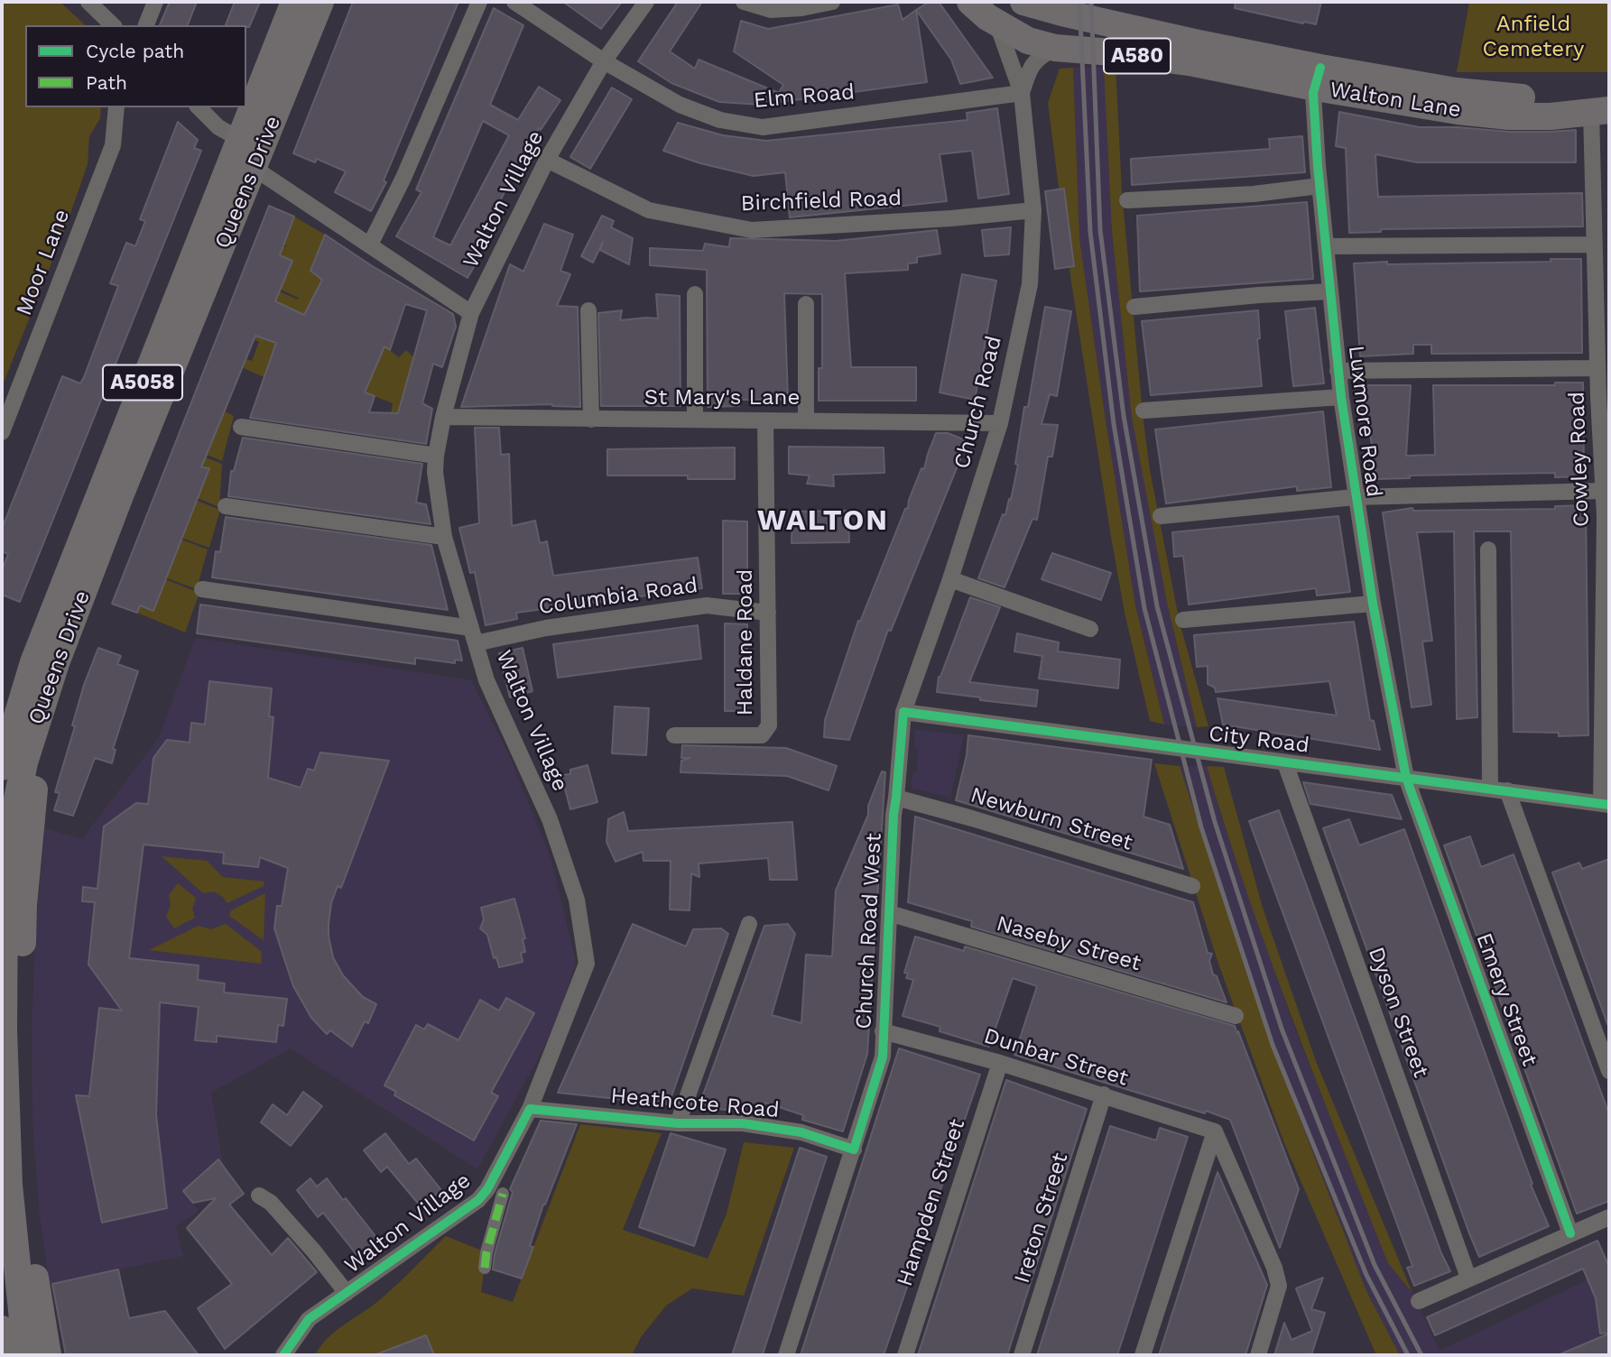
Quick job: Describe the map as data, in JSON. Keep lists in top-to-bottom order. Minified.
{"streets":{"highway":["A580","Walton Lane","Queens Drive","A5058"],"street":["Elm Road","Walton Village","Birchfield Road","Moor Lane","St Mary's Lane","Church Road","Luxmore Road","Cowley Road","Columbia Road","Haldane Road","City Road","Newburn Street","Church Road West","Naseby Street","Emery Street","Dyson Street","Dunbar Street","Heathcote Road","Hampden Street","Ireton Street"]},"crossings":[["Elm Road","Walton Village"],["Elm Road","Church Road"],["Walton Lane","Church Road"],["Walton Lane","Luxmore Road"],["Walton Lane","Cowley Road"],["Walton Village","Birchfield Road"],["Walton Village","St Mary's Lane"],["Walton Village","Columbia Road"],["Walton Village","Heathcote Road"],["Birchfield Road","Church Road"],["St Mary's Lane","Church Road"],["St Mary's Lane","Haldane Road"],["Church Road","City Road"],["Church Road","Church Road West"],["Luxmore Road","City Road"],["Luxmore Road","Emery Street"],["Cowley Road","City Road"],["Columbia Road","Haldane Road"],["City Road","Church Road West"],["City Road","Emery Street"],["City Road","Dyson Street"],["Newburn Street","Church Road West"],["Church Road West","Naseby Street"],["Church Road West","Dunbar Street"],["Church Road West","Heathcote Road"],["Dunbar Street","Hampden Street"],["Dunbar Street","Ireton Street"]],"districts":["WALTON"],"parks":["Anfield Cemetery"],"legend":["Cycle path","Path"]}
